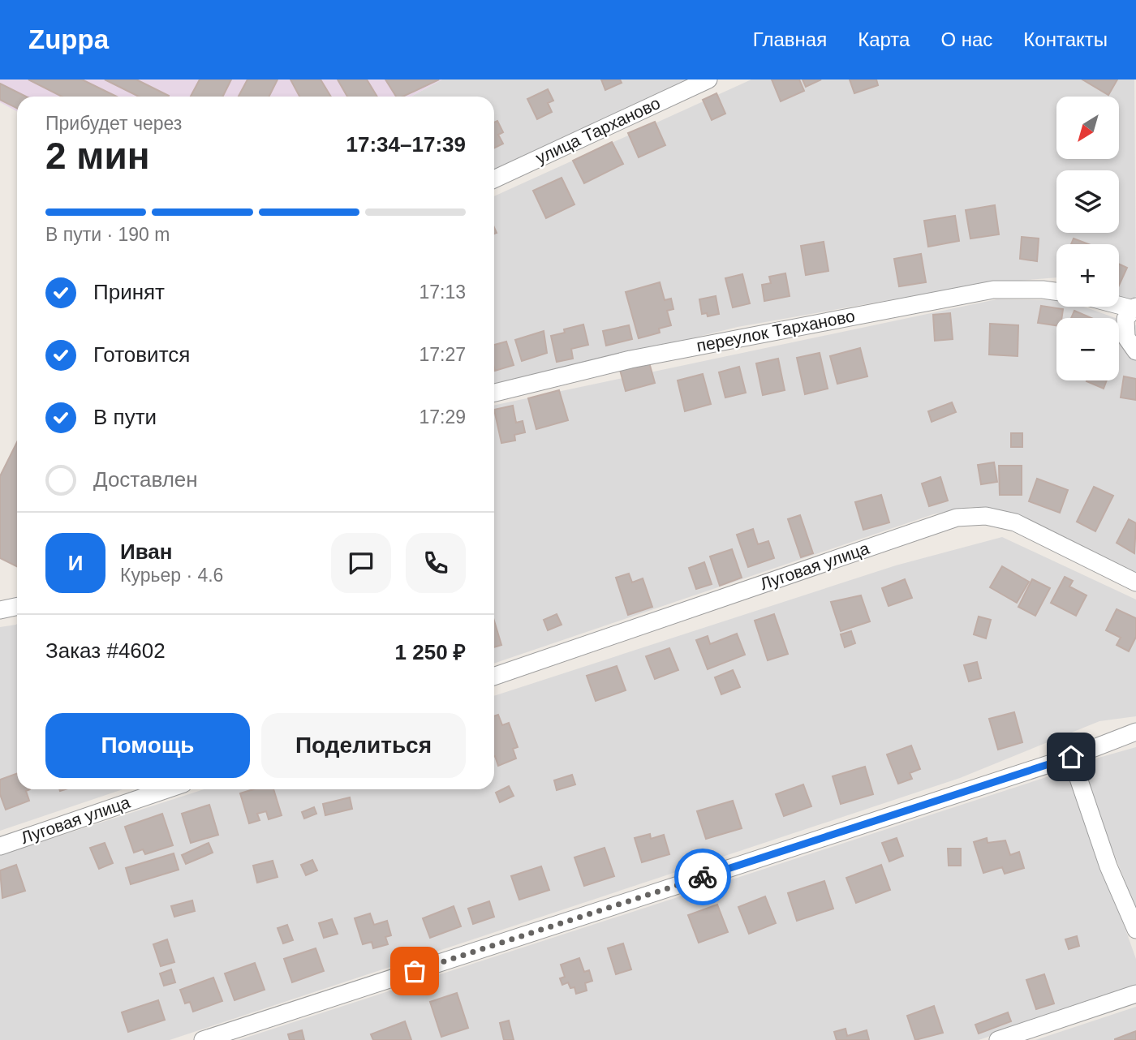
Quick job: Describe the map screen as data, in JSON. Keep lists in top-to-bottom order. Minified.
{"streets":{"street":["улица Тарханово","переулок Тарханово","Луговая улица"]},"north":"bottom left","page":{"header":"Zuppa","nav":["Главная","Карта","О нас","Контакты"],"map_buttons":["+","−"],"heading":["2 мин","Прибудет через","17:34–17:39"],"panel":["Иван","Курьер · 4.6","Заказ #4602","1 250 ₽"],"bar":"В пути · 190 m","list":[["Принят","17:13"],["Готовится","17:27"],["В пути","17:29"],"Доставлен"],"round":"И","buttons":["Помощь","Поделиться"]}}
